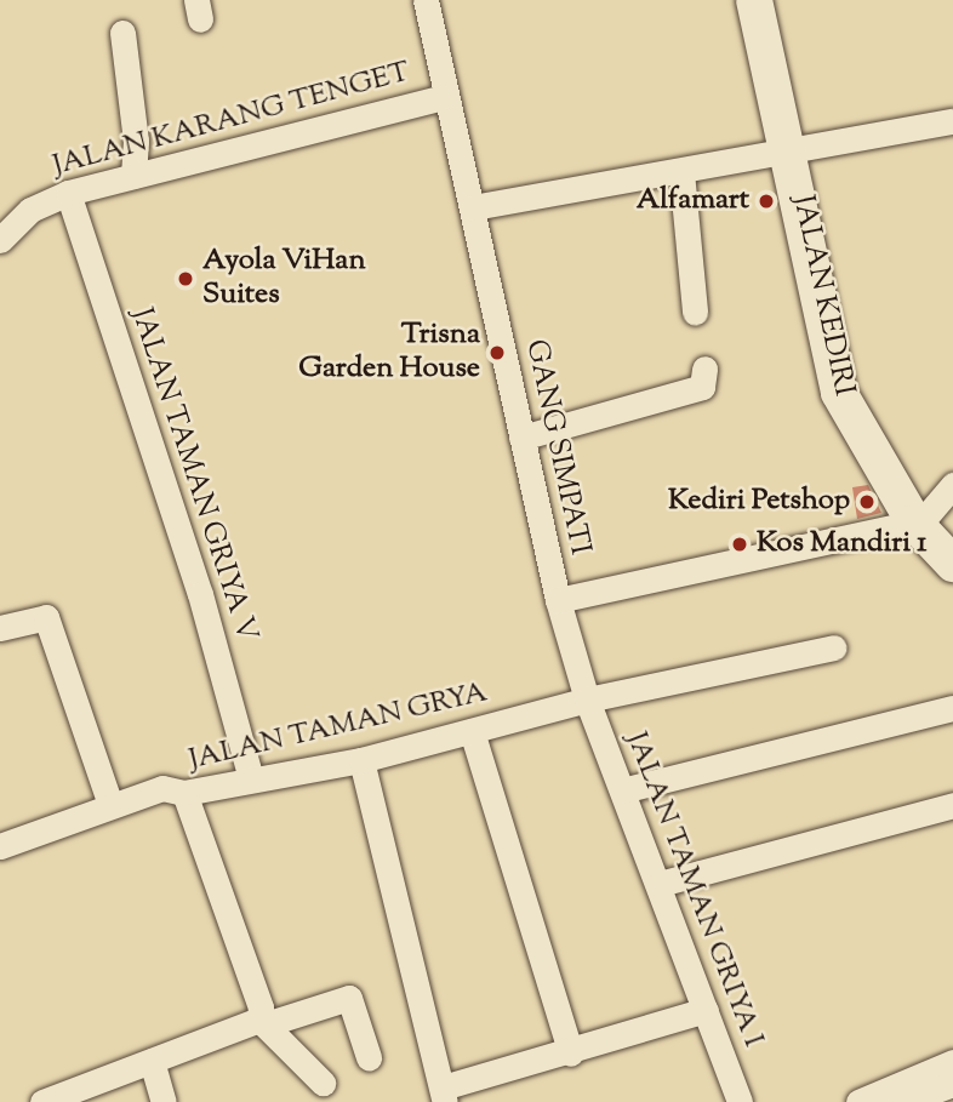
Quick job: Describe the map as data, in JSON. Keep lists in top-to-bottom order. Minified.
{"streets":{"main road":["JALAN KEDIRI"],"street":["JALAN KARANG TENGET","GANG SIMPATI","JALAN TAMAN GRIYA V","JALAN TAMAN GRYA","JALAN TAMAN GRIYA I"]},"crossings":[["JALAN KARANG TENGET","GANG SIMPATI"],["JALAN KARANG TENGET","JALAN TAMAN GRIYA V"],["GANG SIMPATI","JALAN TAMAN GRYA"],["GANG SIMPATI","JALAN TAMAN GRIYA I"],["JALAN TAMAN GRIYA V","JALAN TAMAN GRYA"],["JALAN TAMAN GRYA","JALAN TAMAN GRIYA I"]],"places":["Alfamart","Ayola ViHan Suites","Trisna Garden House","Kediri Petshop","Kos Mandiri 1"]}
